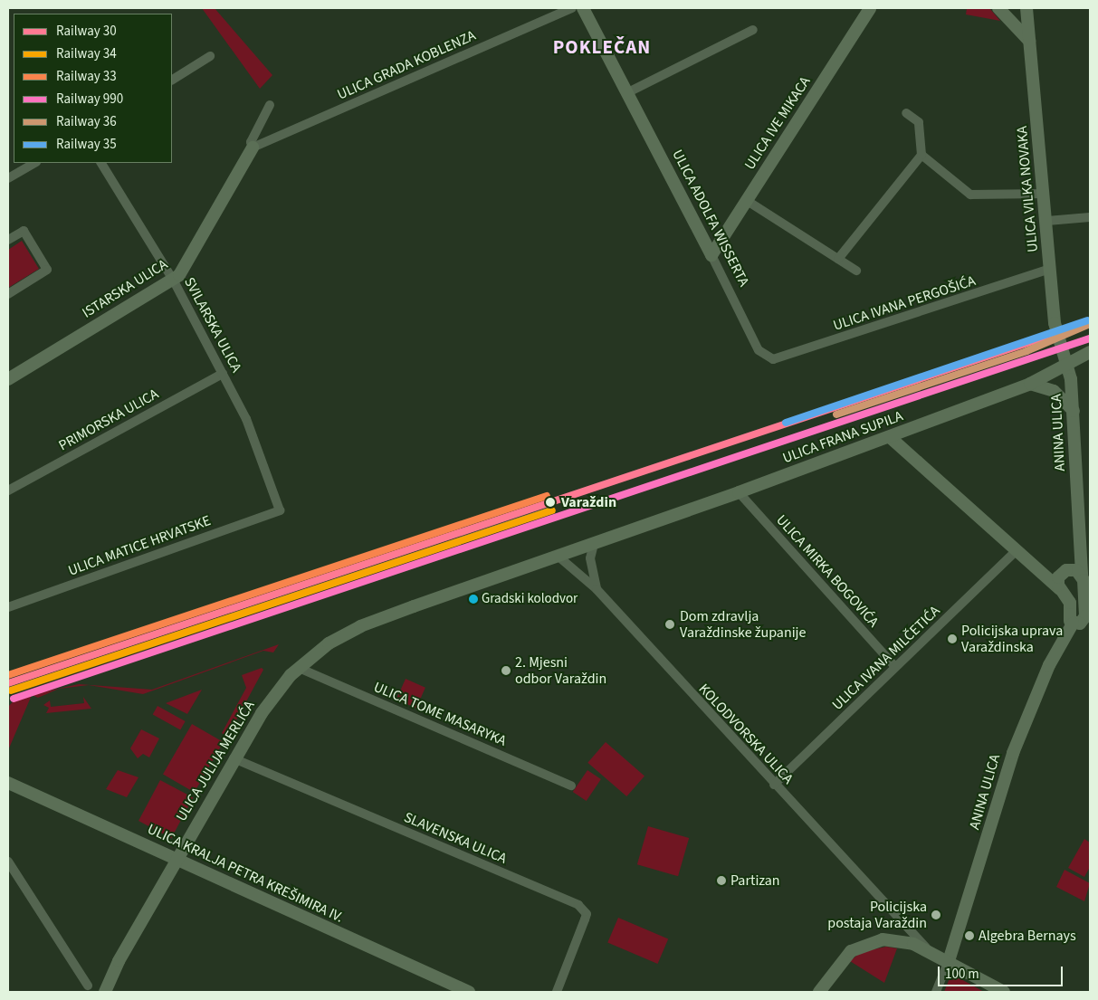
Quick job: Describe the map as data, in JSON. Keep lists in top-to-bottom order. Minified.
{"streets":{"main road":["ULICA IVE MIKACA","ULICA VILKA NOVAKA","ULICA ADOLFA WISSERTA","ISTARSKA ULICA","ANINA ULICA","ULICA FRANA SUPILA","ULICA JULIJA MERLIĆA","ULICA KRALJA PETRA KREŠIMIRA IV."],"street":["ULICA GRADA KOBLENZA","ULICA IVANA PERGOŠIĆA","SVILARSKA ULICA","PRIMORSKA ULICA","ULICA MATICE HRVATSKE","ULICA MIRKA BOGOVIĆA","ULICA IVANA MILČETIĆA","ULICA TOME MASARYKA","KOLODVORSKA ULICA","SLAVENSKA ULICA"]},"crossings":[["ULICA GRADA KOBLENZA","ISTARSKA ULICA"],["ULICA IVE MIKACA","ULICA ADOLFA WISSERTA"],["ULICA VILKA NOVAKA","ULICA IVANA PERGOŠIĆA"],["ULICA VILKA NOVAKA","ANINA ULICA"],["ULICA VILKA NOVAKA","ULICA FRANA SUPILA"],["ULICA ADOLFA WISSERTA","ULICA IVANA PERGOŠIĆA"],["ISTARSKA ULICA","SVILARSKA ULICA"],["SVILARSKA ULICA","PRIMORSKA ULICA"],["SVILARSKA ULICA","ULICA MATICE HRVATSKE"],["ANINA ULICA","ULICA FRANA SUPILA"],["ULICA FRANA SUPILA","ULICA MIRKA BOGOVIĆA"],["ULICA FRANA SUPILA","KOLODVORSKA ULICA"],["ULICA FRANA SUPILA","ULICA JULIJA MERLIĆA"],["ULICA MIRKA BOGOVIĆA","ULICA IVANA MILČETIĆA"],["ULICA IVANA MILČETIĆA","KOLODVORSKA ULICA"],["ULICA TOME MASARYKA","ULICA JULIJA MERLIĆA"],["KOLODVORSKA ULICA","ULICA JULIJA MERLIĆA"],["ULICA JULIJA MERLIĆA","SLAVENSKA ULICA"],["ULICA JULIJA MERLIĆA","ULICA KRALJA PETRA KREŠIMIRA IV."]],"districts":["POKLEČAN"],"places":["Varaždin","Gradski kolodvor","Dom zdravlja Varaždinske županije","Policijska uprava Varaždinska","2. Mjesni odbor Varaždin","Partizan","Policijska postaja Varaždin","Algebra Bernays"],"lines":["rail line 35","rail line 30","rail line 36","rail line 990","rail line 33","rail line 34"],"legend":["Railway 30","Railway 34","Railway 33","Railway 990","Railway 36","Railway 35"],"scale_bar":"100 m"}
